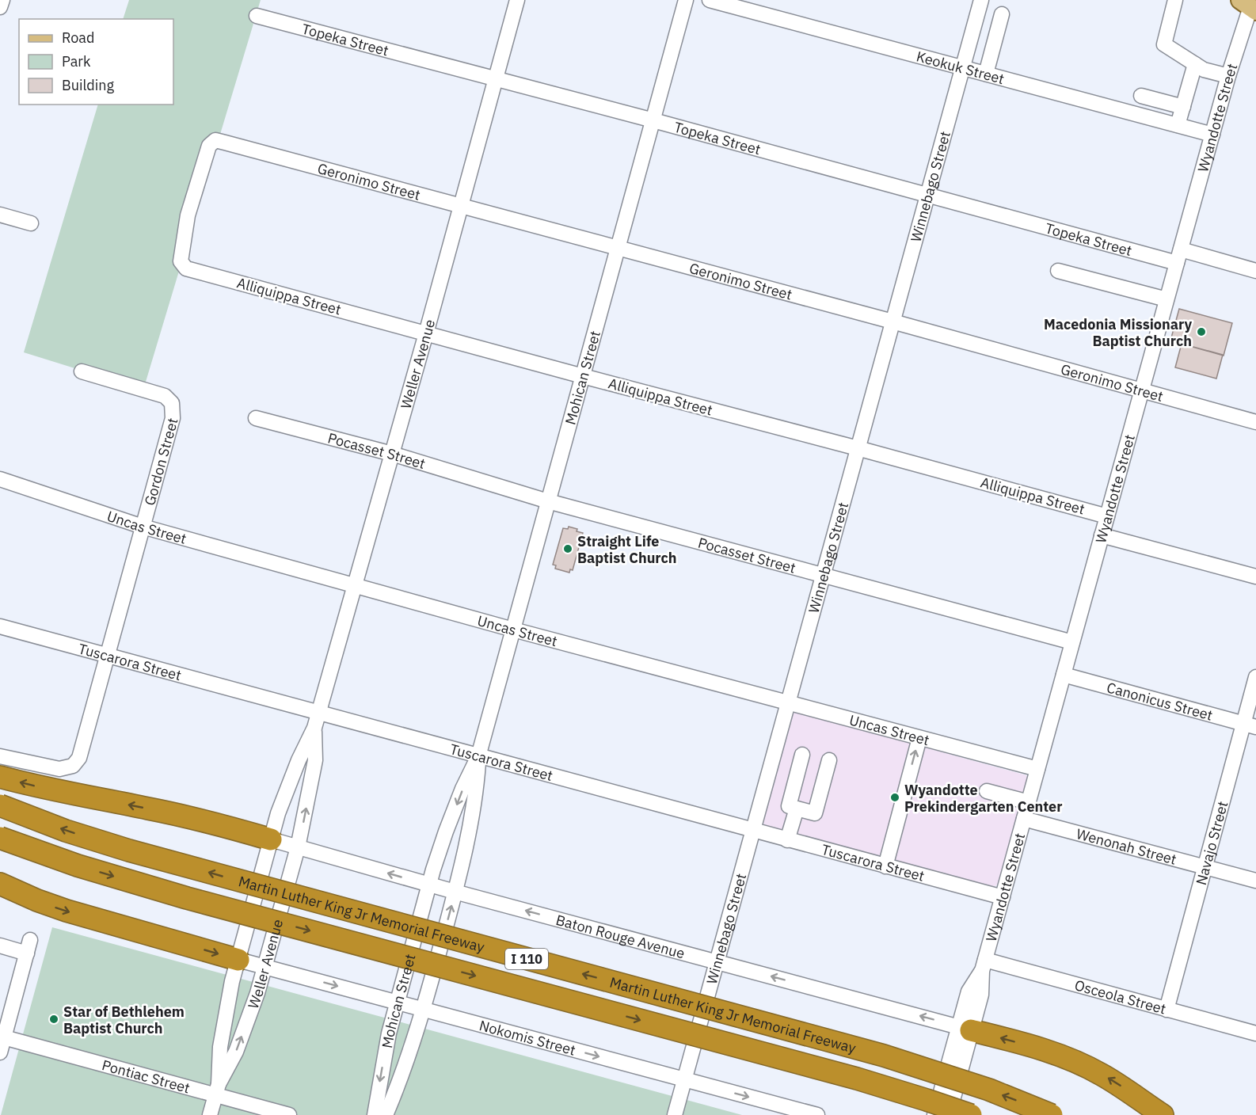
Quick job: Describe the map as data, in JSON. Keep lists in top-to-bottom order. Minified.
{"streets":{"highway":["Martin Luther King Jr Memorial Freeway","I 110"],"street":["Topeka Street","Keokuk Street","Wyandotte Street","Geronimo Street","Winnebago Street","Alliquippa Street","Weller Avenue","Mohican Street","Pocasset Street","Gordon Street","Uncas Street","Tuscarora Street","Canonicus Street","Navajo Street","Wenonah Street","Baton Rouge Avenue","Osceola Street","Nokomis Street","Pontiac Street"]},"crossings":[["Topeka Street","Wyandotte Street"],["Topeka Street","Winnebago Street"],["Topeka Street","Weller Avenue"],["Topeka Street","Mohican Street"],["Keokuk Street","Wyandotte Street"],["Keokuk Street","Winnebago Street"],["Wyandotte Street","Geronimo Street"],["Wyandotte Street","Alliquippa Street"],["Wyandotte Street","Pocasset Street"],["Wyandotte Street","Uncas Street"],["Wyandotte Street","Tuscarora Street"],["Wyandotte Street","Canonicus Street"],["Wyandotte Street","Wenonah Street"],["Wyandotte Street","Baton Rouge Avenue"],["Wyandotte Street","Osceola Street"],["Geronimo Street","Winnebago Street"],["Geronimo Street","Alliquippa Street"],["Geronimo Street","Weller Avenue"],["Geronimo Street","Mohican Street"],["Winnebago Street","Alliquippa Street"],["Winnebago Street","Pocasset Street"],["Winnebago Street","Uncas Street"],["Winnebago Street","Tuscarora Street"],["Winnebago Street","Baton Rouge Avenue"],["Winnebago Street","Nokomis Street"],["Alliquippa Street","Weller Avenue"],["Alliquippa Street","Mohican Street"],["Weller Avenue","Pocasset Street"],["Weller Avenue","Uncas Street"],["Weller Avenue","Tuscarora Street"],["Weller Avenue","Baton Rouge Avenue"],["Weller Avenue","Nokomis Street"],["Weller Avenue","Pontiac Street"],["Mohican Street","Pocasset Street"],["Mohican Street","Uncas Street"],["Mohican Street","Tuscarora Street"],["Mohican Street","Baton Rouge Avenue"],["Mohican Street","Nokomis Street"],["Gordon Street","Uncas Street"],["Gordon Street","Tuscarora Street"],["Canonicus Street","Navajo Street"],["Navajo Street","Wenonah Street"],["Navajo Street","Osceola Street"]],"one_way":["Baton Rouge Avenue","Nokomis Street"],"places":["Macedonia Missionary Baptist Church","Straight Life Baptist Church","Wyandotte Prekindergarten Center","Star of Bethlehem Baptist Church"],"legend":["Road","Park","Building"]}
